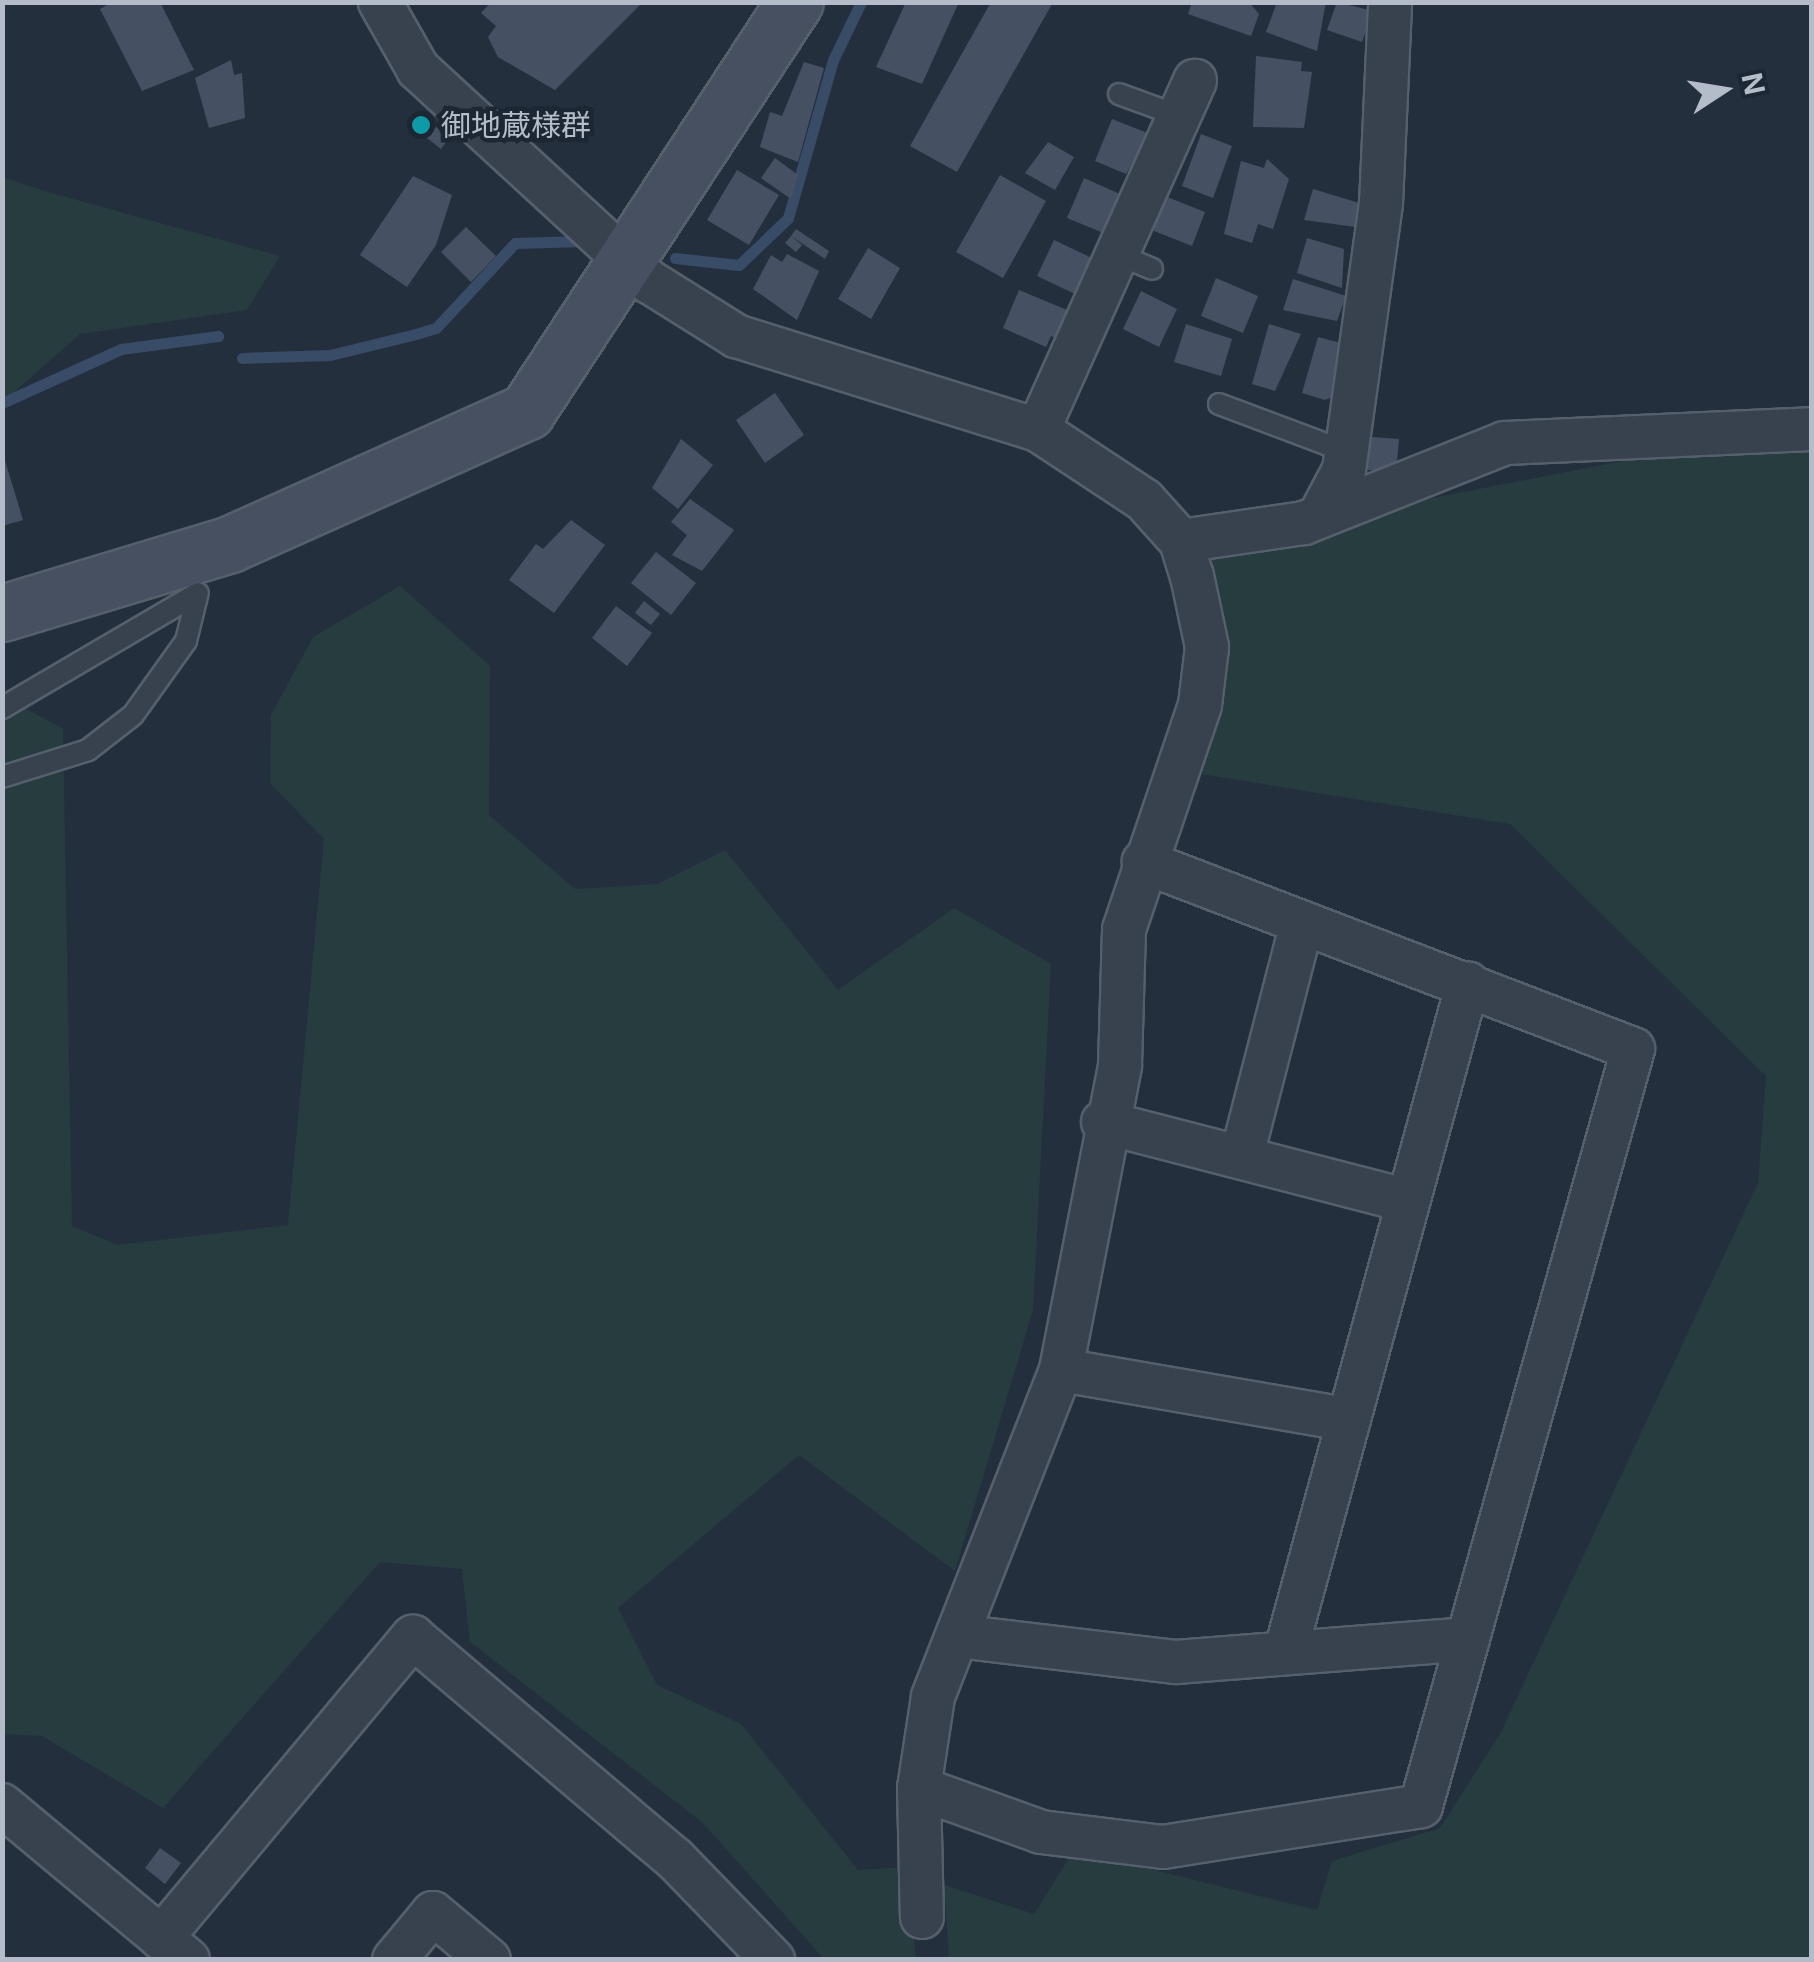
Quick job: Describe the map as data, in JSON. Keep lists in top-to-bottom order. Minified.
{"places":["御地蔵様群"],"north":"right"}
